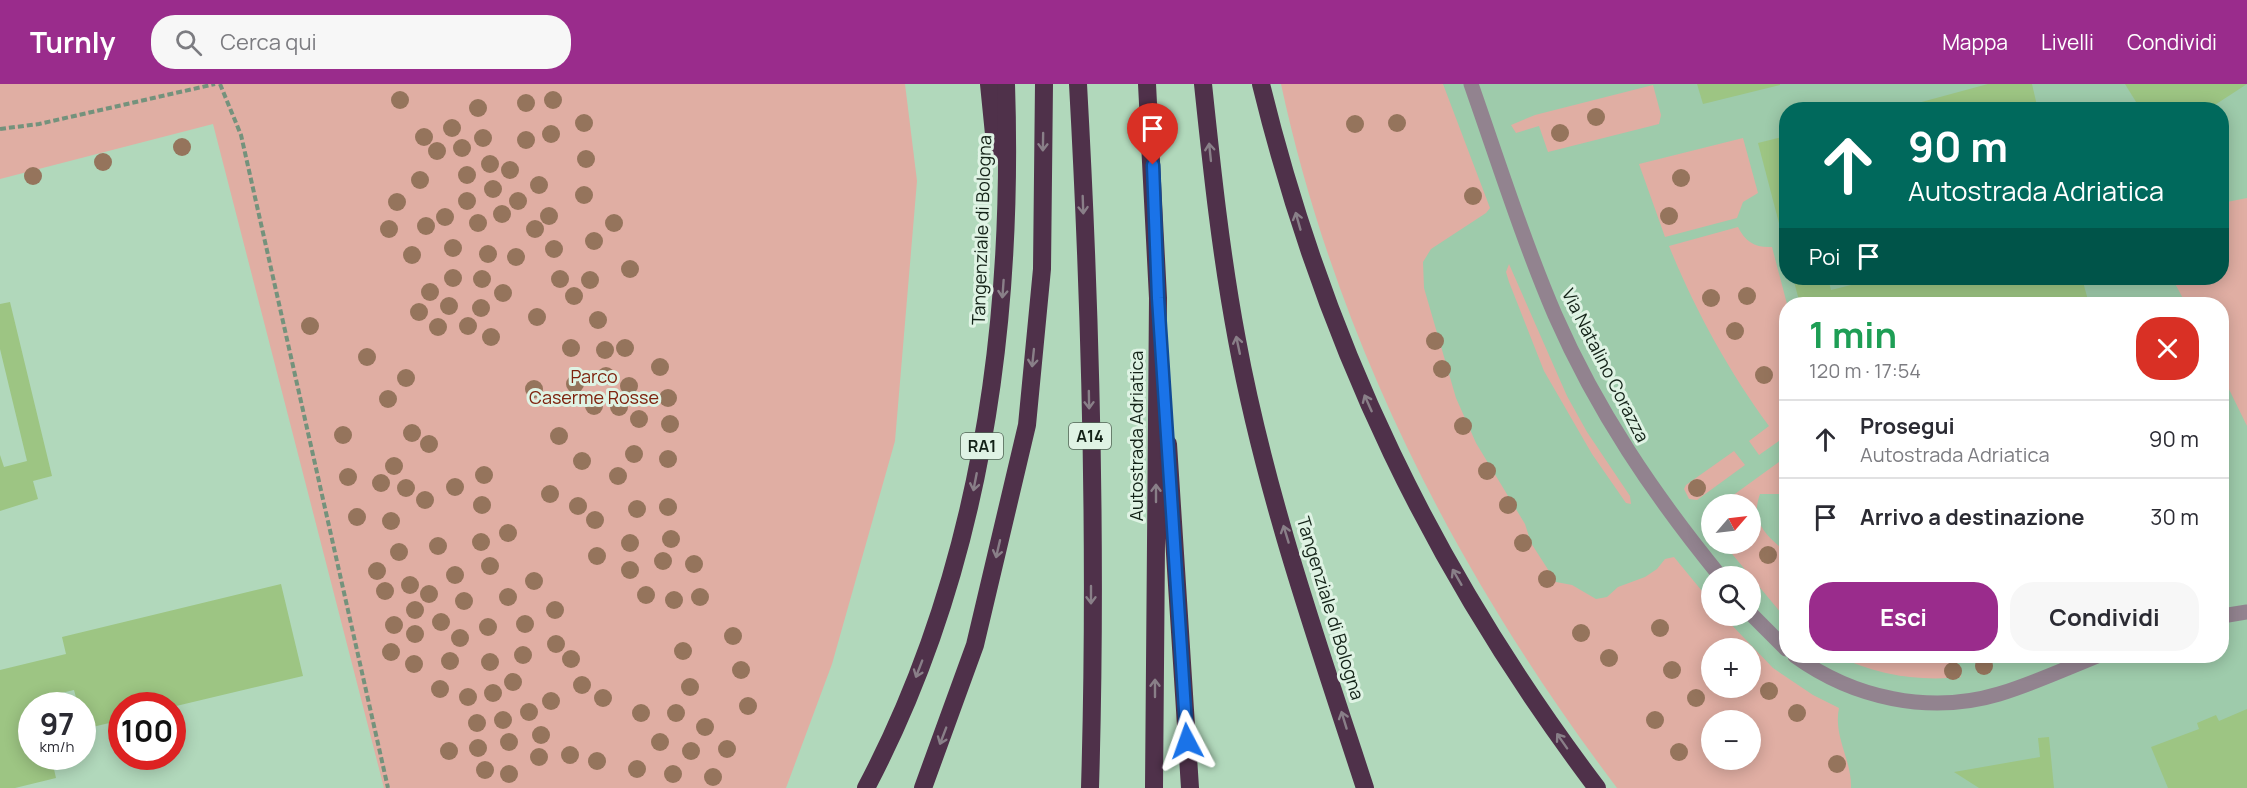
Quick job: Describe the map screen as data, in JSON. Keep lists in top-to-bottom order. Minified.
{"streets":{"highway":["Tangenziale di Bologna","A14","Autostrada Adriatica","RA1"],"street":["Via Natalino Corazza"]},"parks":["Parco Caserme Rosse"],"north":"top right","page":{"header":"Turnly","search":"Cerca qui","nav":["Mappa","Livelli","Condividi"],"turn":["90 m","Autostrada Adriatica"],"then":"Poi","heading":["1 min","120 m · 17:54"],"list":[{"name":"Prosegui","note":"Autostrada Adriatica","value":"90 m"},{"name":"Arrivo a destinazione","value":"30 m"}],"map_buttons":["+","−"],"buttons":["Esci","Condividi"],"speed":"97 km/h","limit":"100"}}
